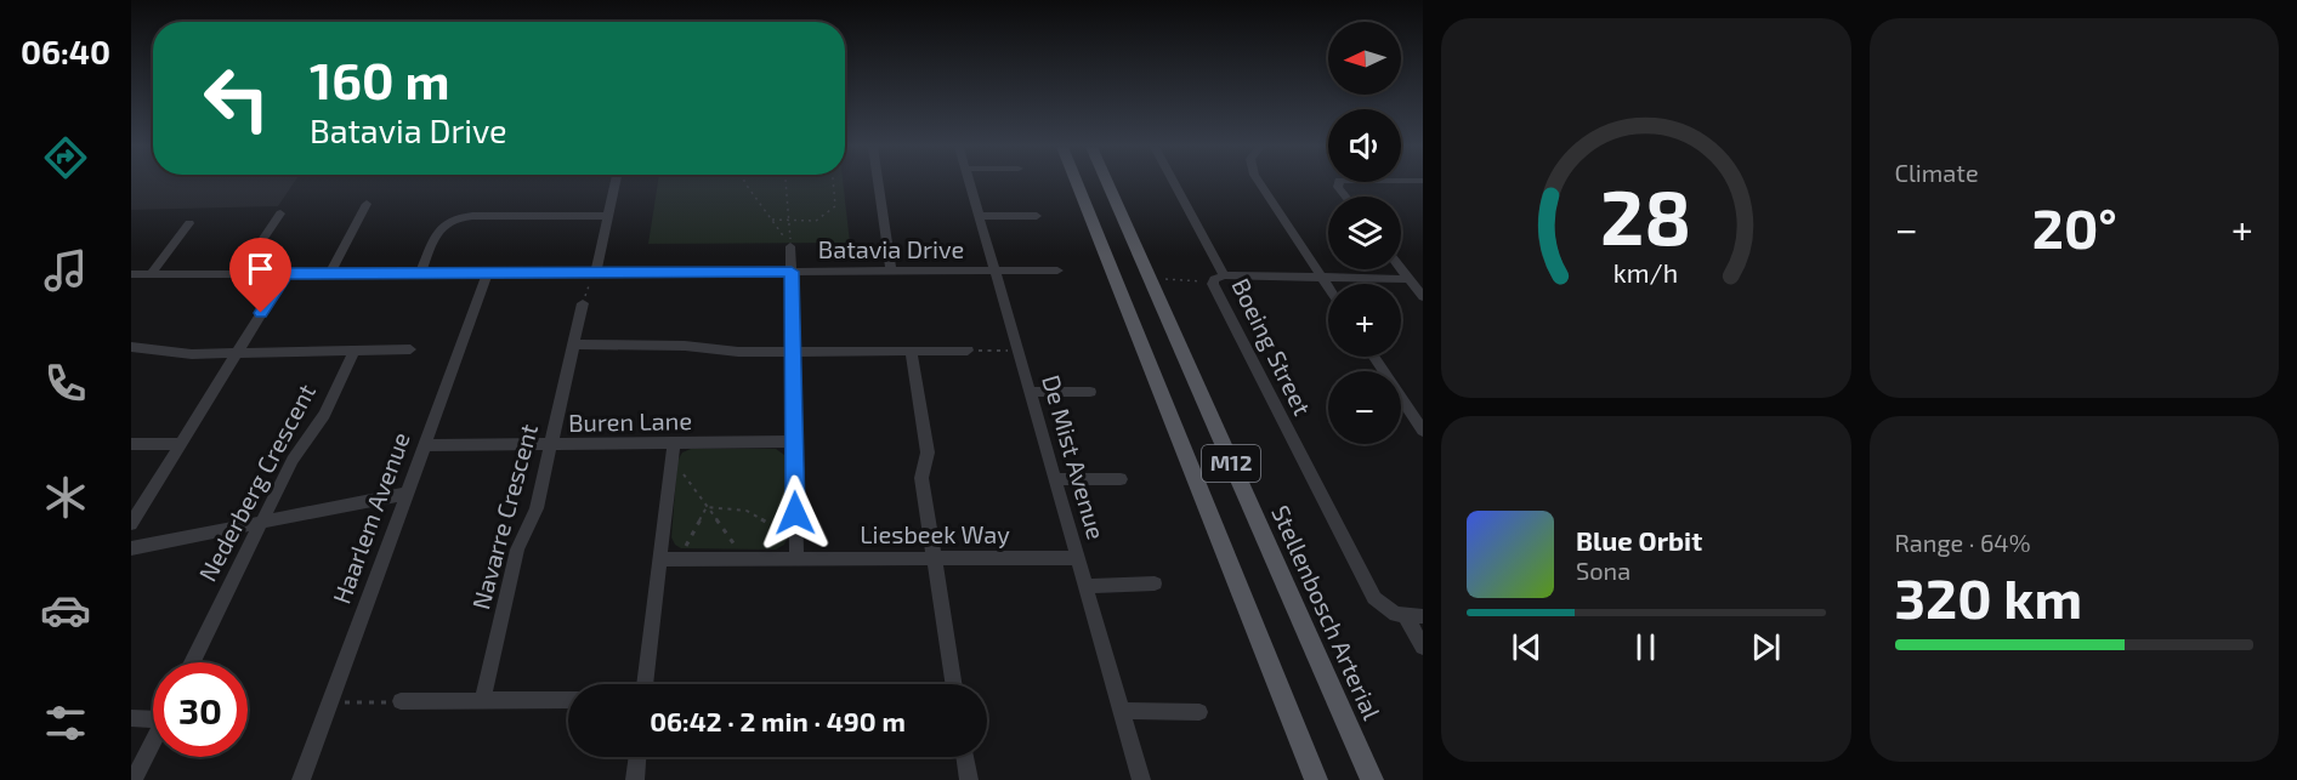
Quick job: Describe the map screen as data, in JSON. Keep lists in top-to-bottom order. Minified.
{"streets":{"main road":["M12","Stellenbosch Arterial"],"street":["Batavia Drive","Boeing Street","Buren Lane","De Mist Avenue","Nederberg Crescent","Navarre Crescent","Haarlem Avenue","Liesbeek Way"]},"crossings":[["Batavia Drive","De Mist Avenue"],["Batavia Drive","Haarlem Avenue"],["Buren Lane","Navarre Crescent"],["Buren Lane","Haarlem Avenue"],["De Mist Avenue","Liesbeek Way"]],"north":"left","page":{"tabs":"06:40","tile":["Climate",["Range · 64%","320 km"]],"map_buttons":["+","−"],"turn":["160 m","Batavia Drive"],"heat":["−","20°","+"],"song":["Blue Orbit","Sona"],"limit":"30","trip":"06:42 · 2 min · 490 m","gauge":["28","km/h"]}}
